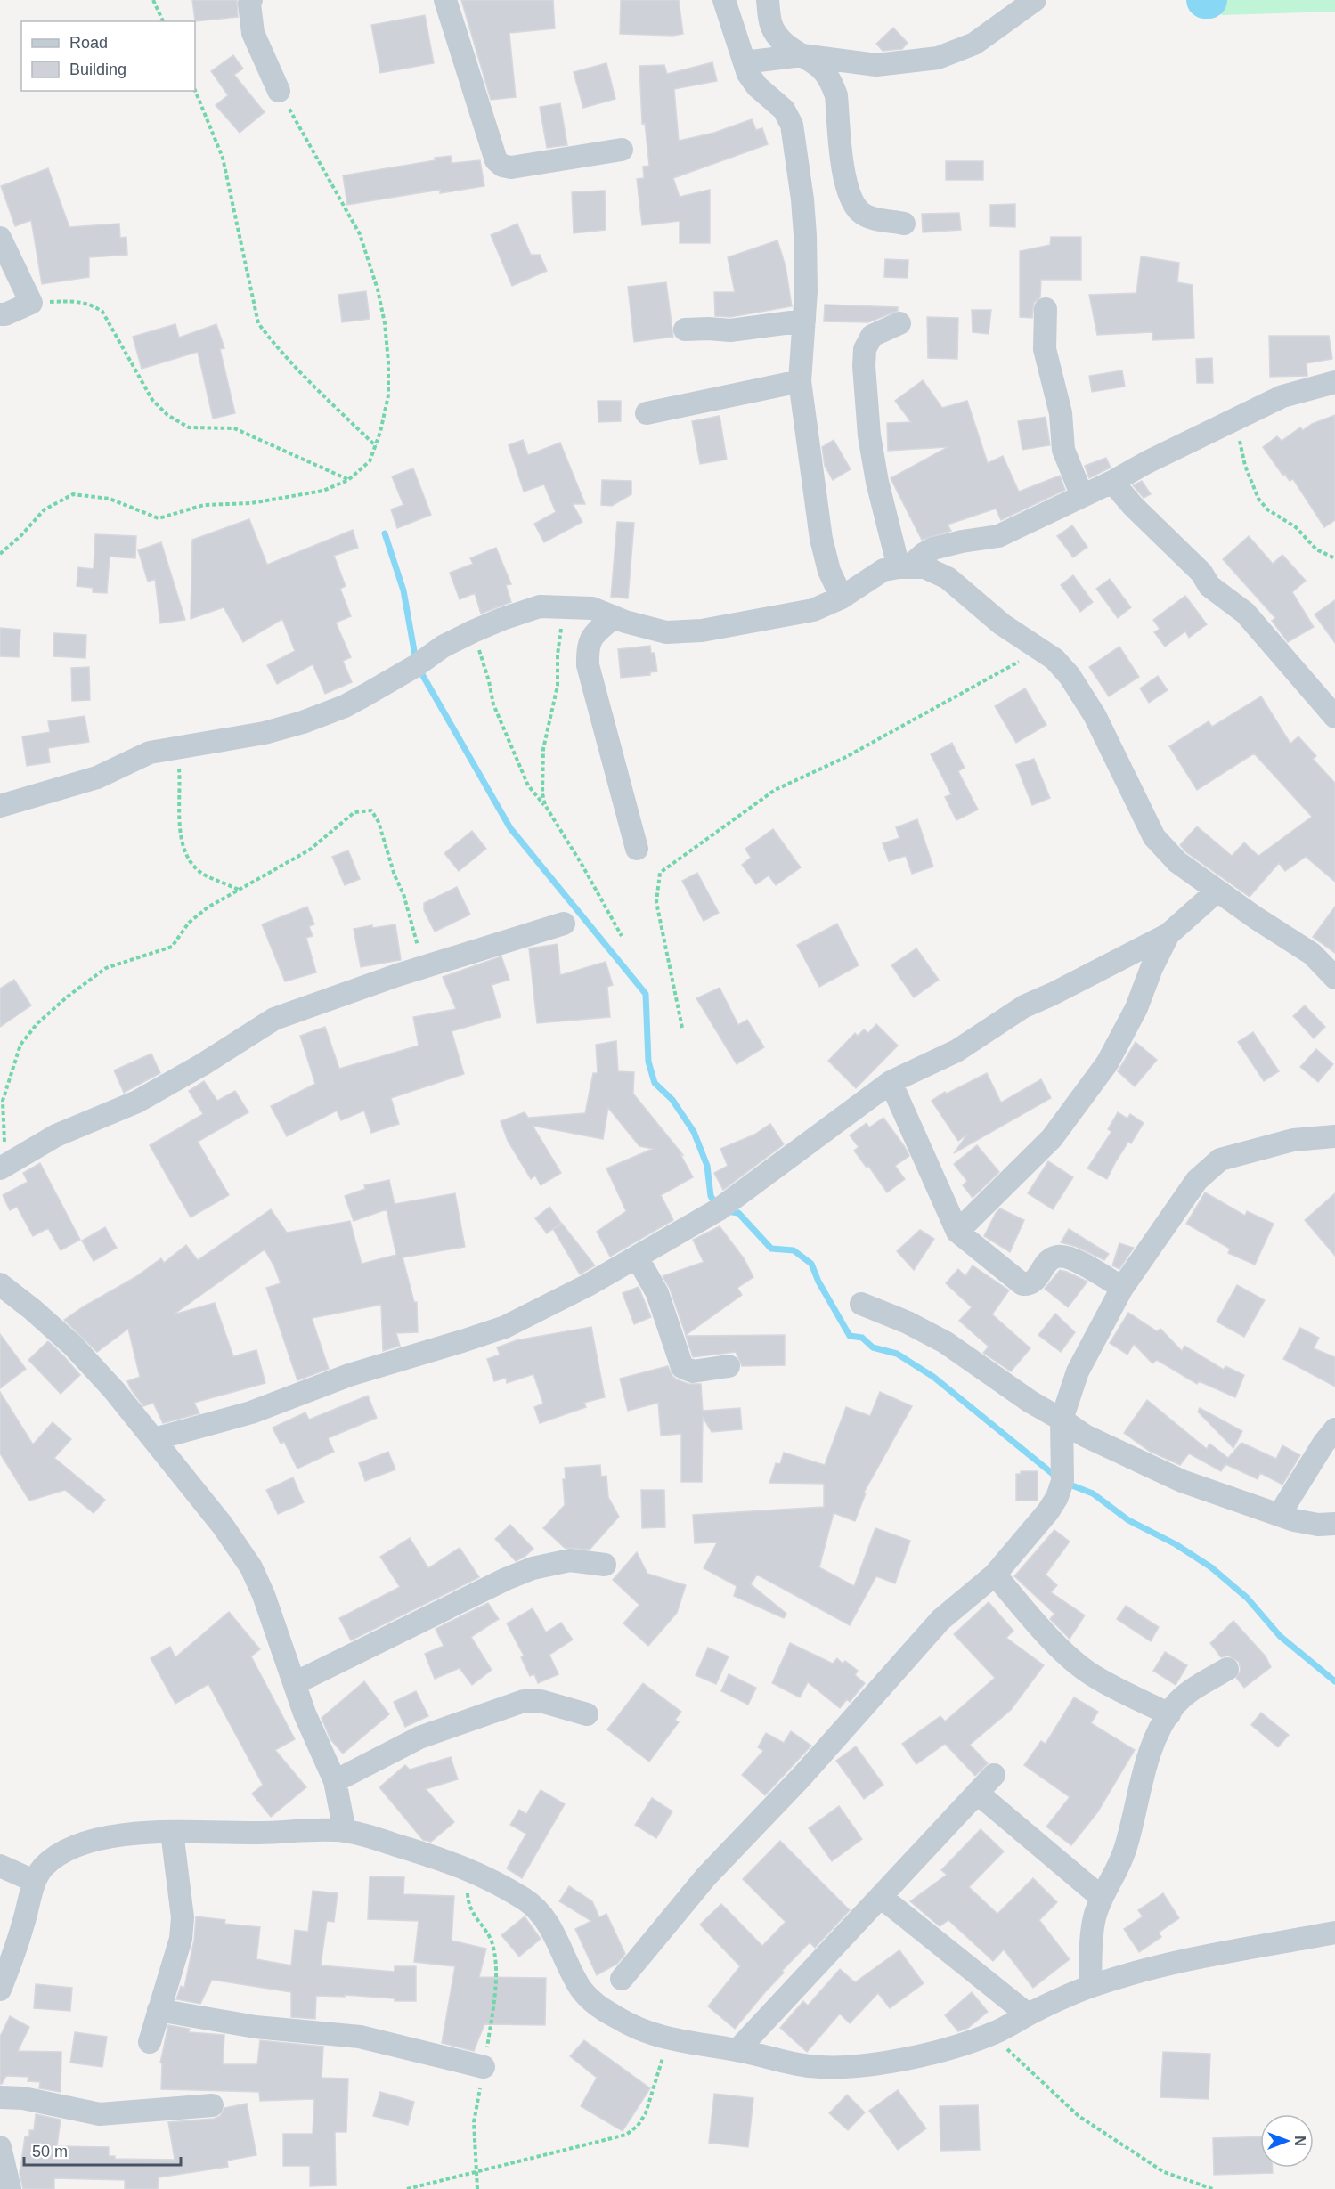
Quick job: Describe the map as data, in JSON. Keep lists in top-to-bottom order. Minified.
{"legend":["Road","Building"],"scale_bar":"50 m","north":"right"}
